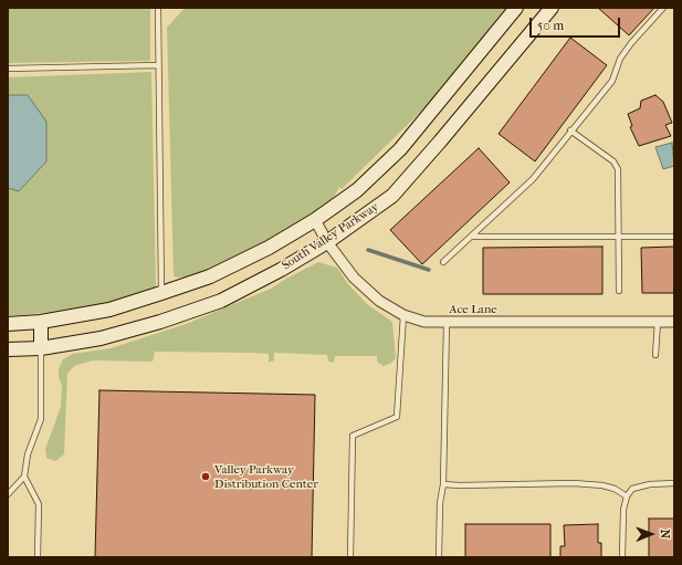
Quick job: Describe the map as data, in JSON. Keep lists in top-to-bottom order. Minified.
{"streets":{"main road":["South Valley Parkway"],"street":["Ace Lane"]},"crossings":[["South Valley Parkway","Ace Lane"]],"places":["Valley Parkway Distribution Center"],"scale_bar":"50 m","north":"right"}
